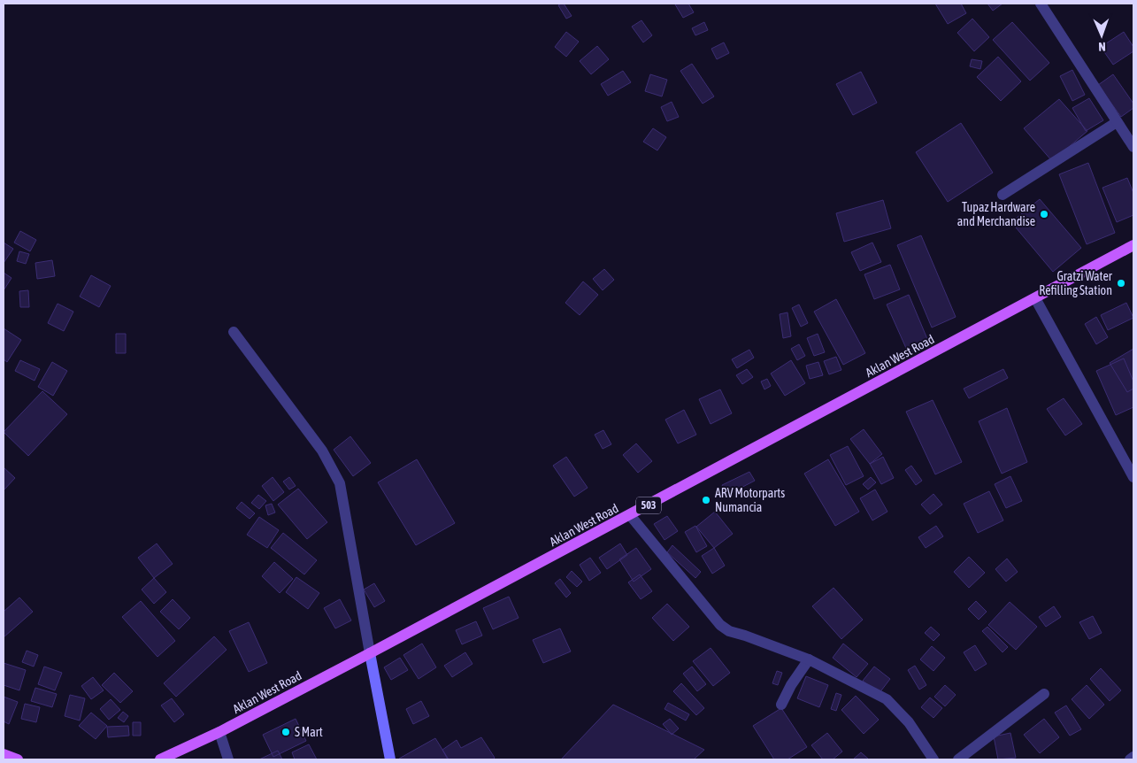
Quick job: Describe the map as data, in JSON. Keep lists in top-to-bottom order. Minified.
{"streets":{"main road":["Aklan West Road","503"]},"places":["Tupaz Hardware and Merchandise","Gratzi Water Refilling Station","ARV Motorparts Numancia","S Mart"],"north":"bottom"}
